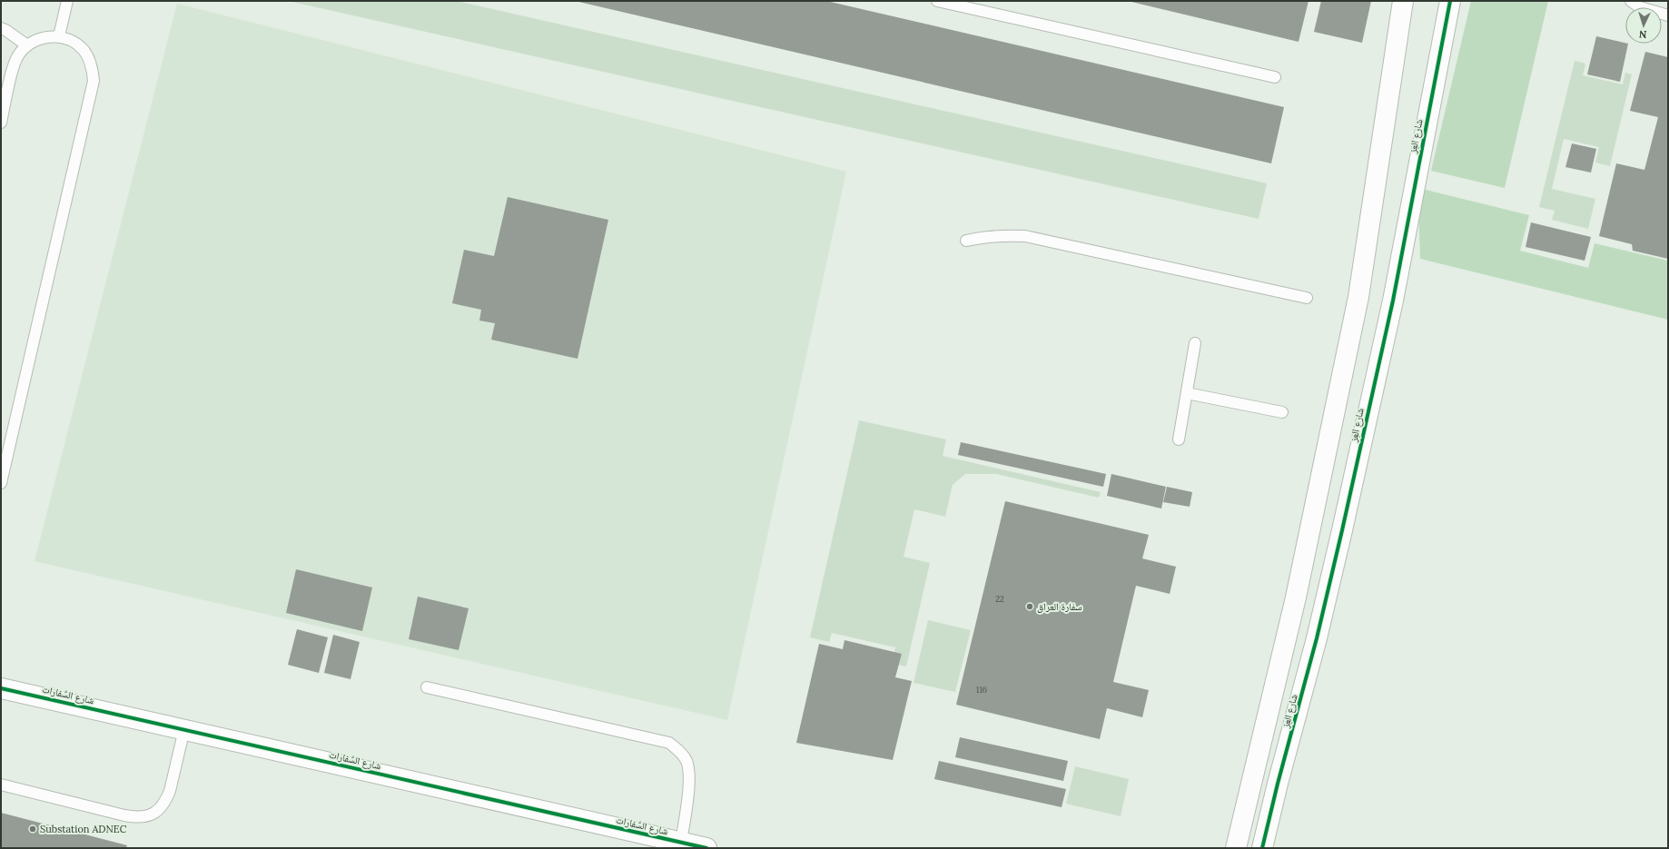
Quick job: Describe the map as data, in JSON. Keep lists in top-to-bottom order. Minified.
{"streets":{"street":["شارع العِز","شارع السَّفارات"]},"places":["سفارة العراق","Substation ADNEC"],"house_numbers":["22","116"],"north":"bottom"}
